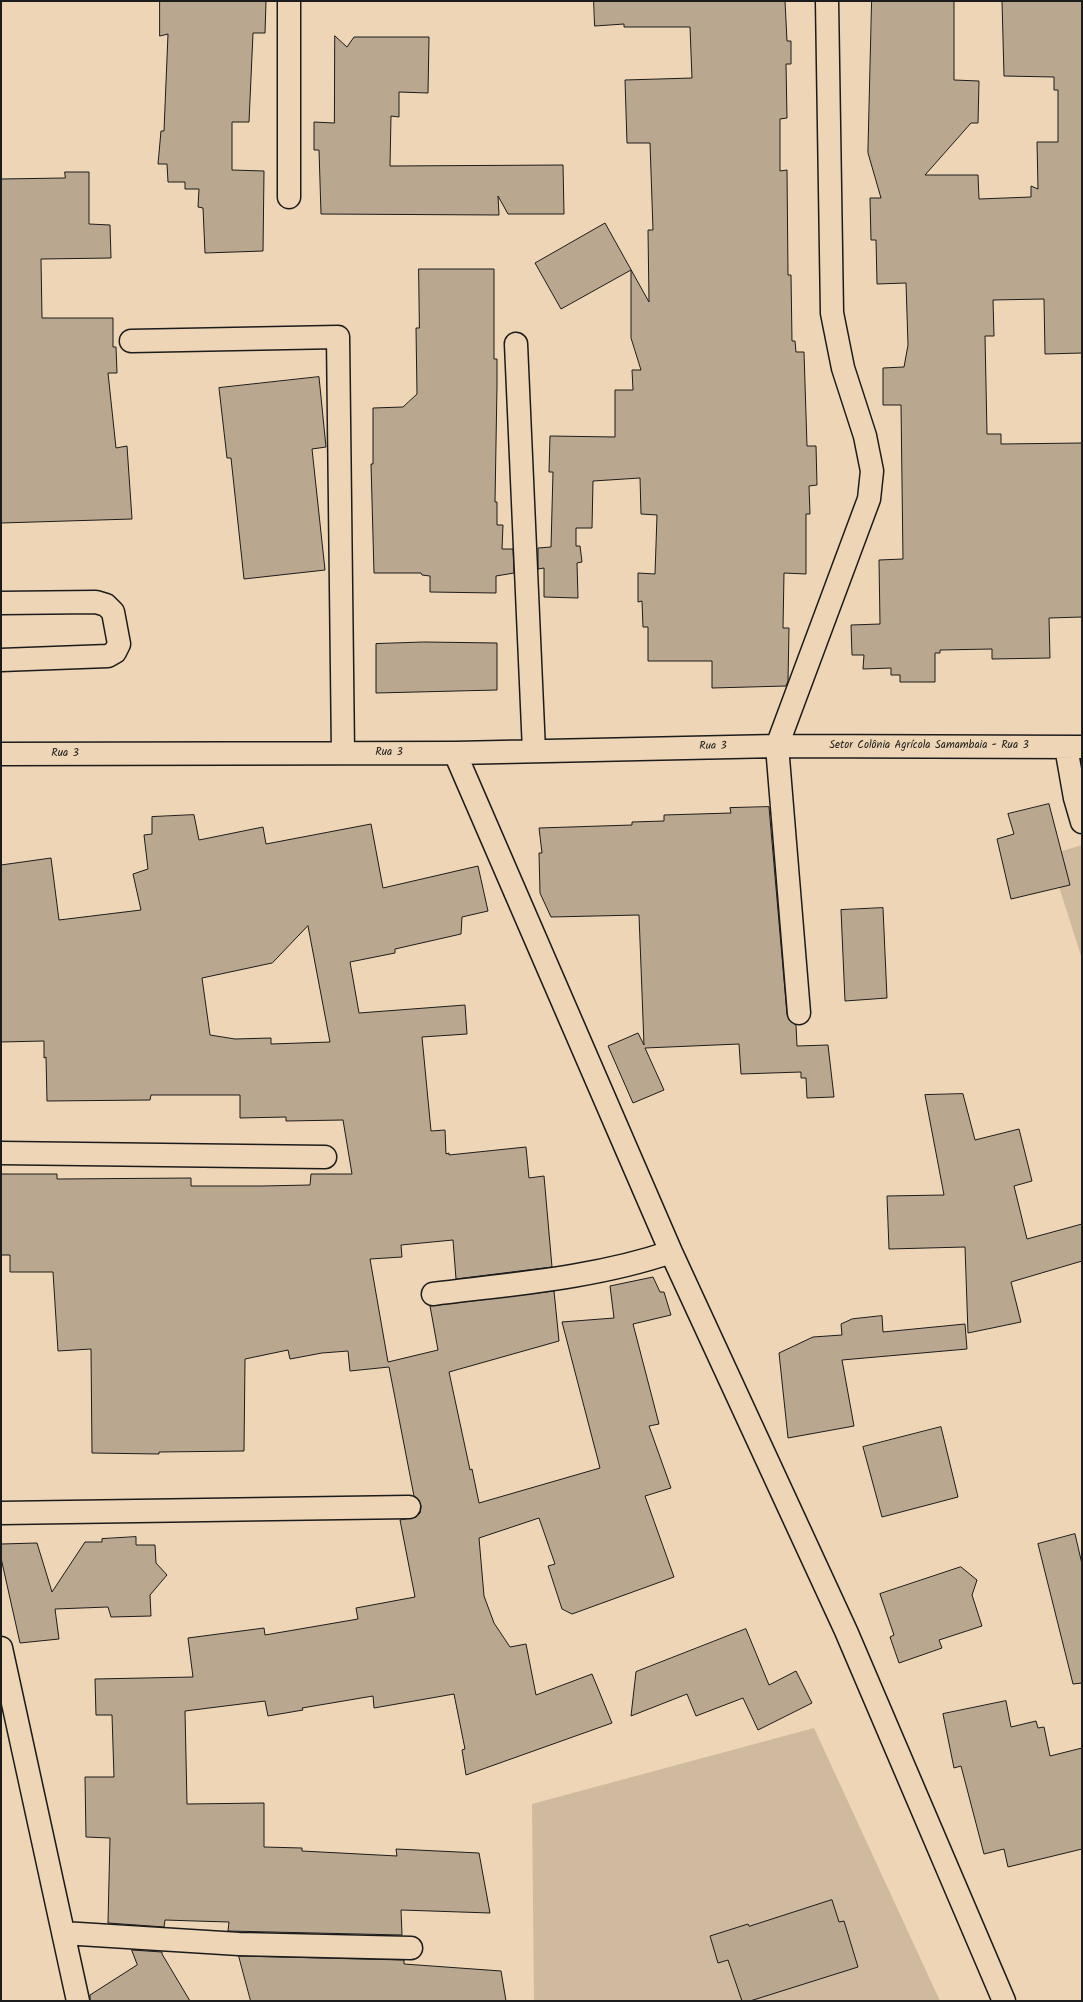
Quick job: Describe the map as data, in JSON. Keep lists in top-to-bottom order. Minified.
{"streets":{"street":["Setor Colônia Agrícola Samambaia - Rua 3","Rua 3"]},"crossings":[["Setor Colônia Agrícola Samambaia - Rua 3","Rua 3"]]}
